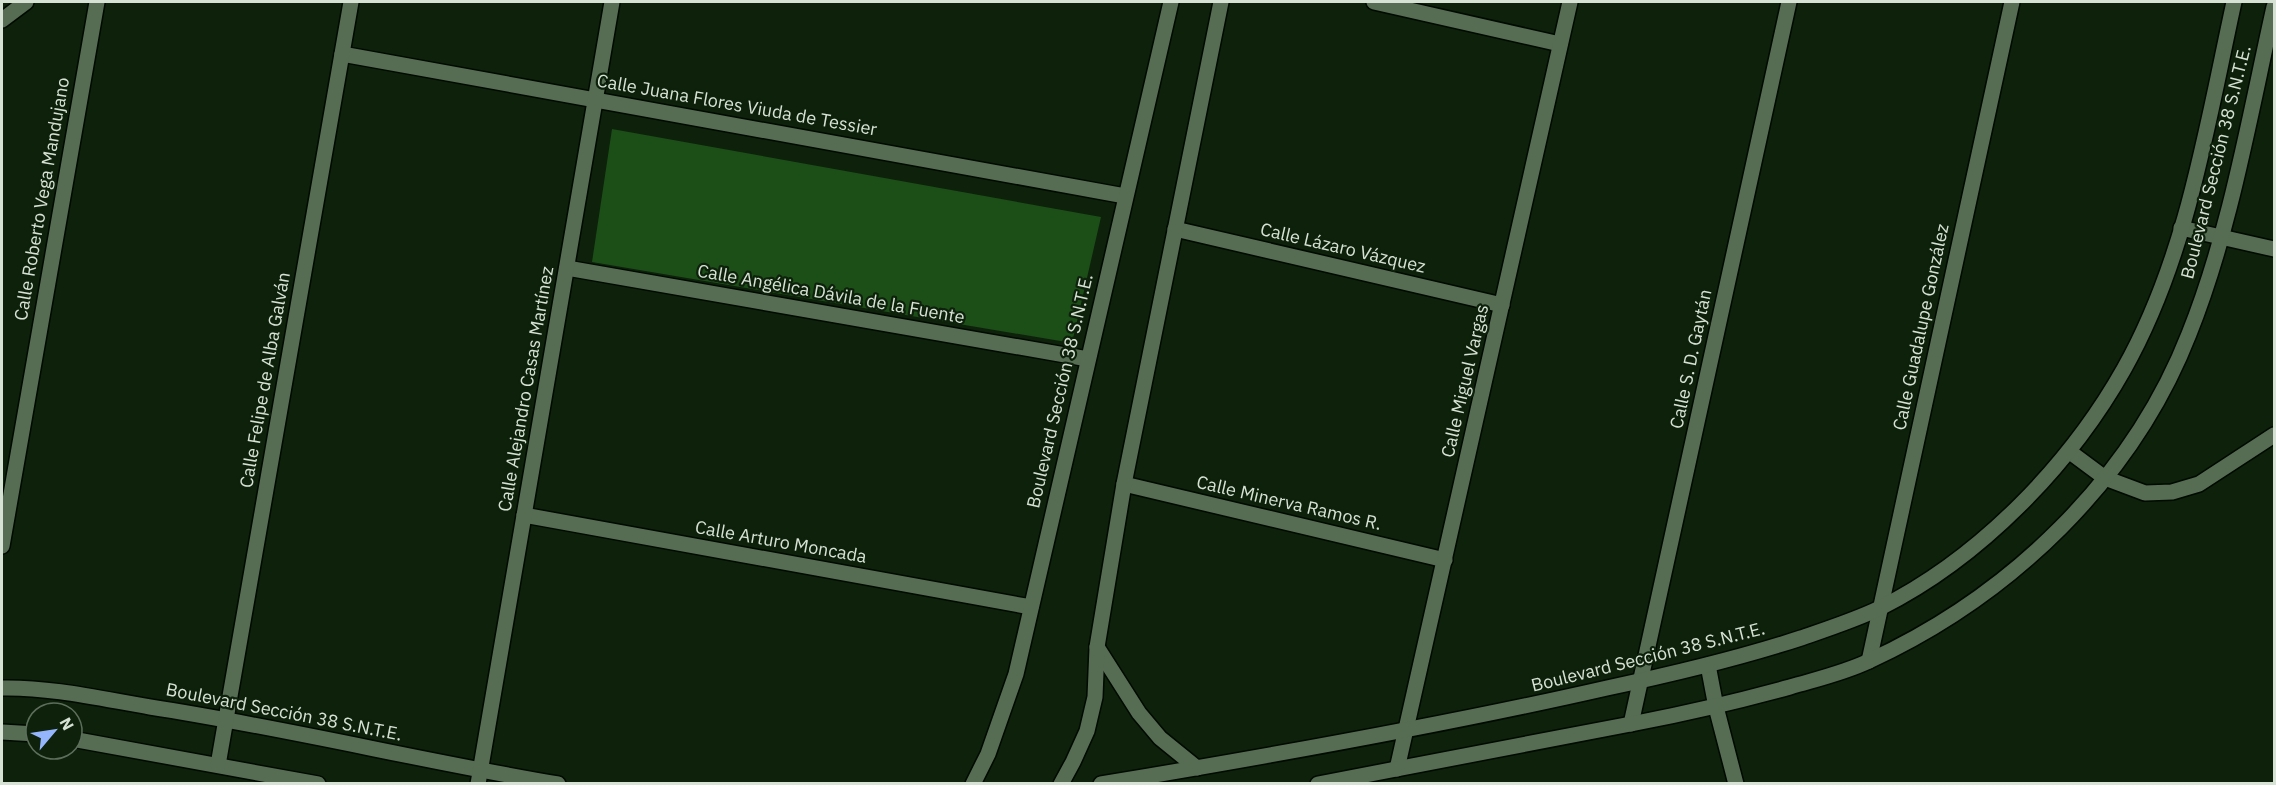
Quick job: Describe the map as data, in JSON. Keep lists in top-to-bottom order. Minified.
{"streets":{"street":["Calle Juana Flores Viuda de Tessier","Boulevard Sección 38 S.N.T.E.","Calle Roberto Vega Mandujano","Calle Lázaro Vázquez","Calle Angélica Dávila de la Fuente","Calle Guadalupe González","Calle S. D. Gaytán","Calle Felipe de Alba Galván","Calle Miguel Vargas","Calle Alejandro Casas Martínez","Calle Minerva Ramos R.","Calle Arturo Moncada"]},"crossings":[["Calle Juana Flores Viuda de Tessier","Boulevard Sección 38 S.N.T.E."],["Calle Juana Flores Viuda de Tessier","Calle Felipe de Alba Galván"],["Calle Juana Flores Viuda de Tessier","Calle Alejandro Casas Martínez"],["Boulevard Sección 38 S.N.T.E.","Calle Angélica Dávila de la Fuente"],["Boulevard Sección 38 S.N.T.E.","Calle Guadalupe González"],["Boulevard Sección 38 S.N.T.E.","Calle S. D. Gaytán"],["Boulevard Sección 38 S.N.T.E.","Calle Felipe de Alba Galván"],["Boulevard Sección 38 S.N.T.E.","Calle Miguel Vargas"],["Boulevard Sección 38 S.N.T.E.","Calle Alejandro Casas Martínez"],["Boulevard Sección 38 S.N.T.E.","Calle Arturo Moncada"],["Calle Lázaro Vázquez","Calle Miguel Vargas"],["Calle Angélica Dávila de la Fuente","Calle Alejandro Casas Martínez"],["Calle Miguel Vargas","Calle Minerva Ramos R."],["Calle Alejandro Casas Martínez","Calle Arturo Moncada"]],"north":"top right"}
